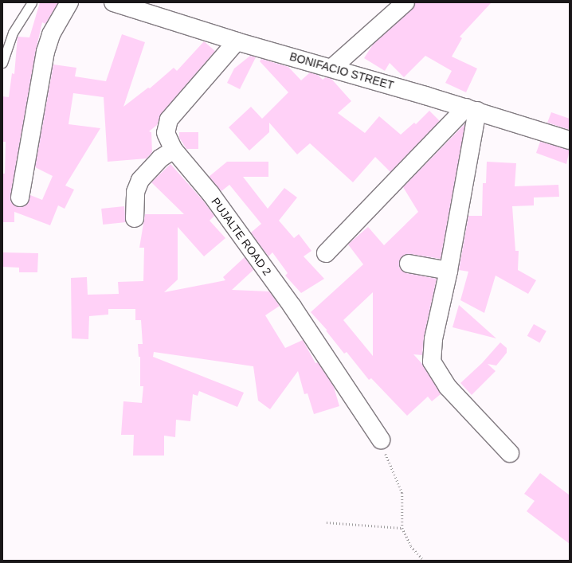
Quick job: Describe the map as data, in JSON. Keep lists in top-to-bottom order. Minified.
{"streets":{"street":["BONIFACIO STREET","PUJALTE ROAD 2"]},"crossings":[["BONIFACIO STREET","PUJALTE ROAD 2"]]}
